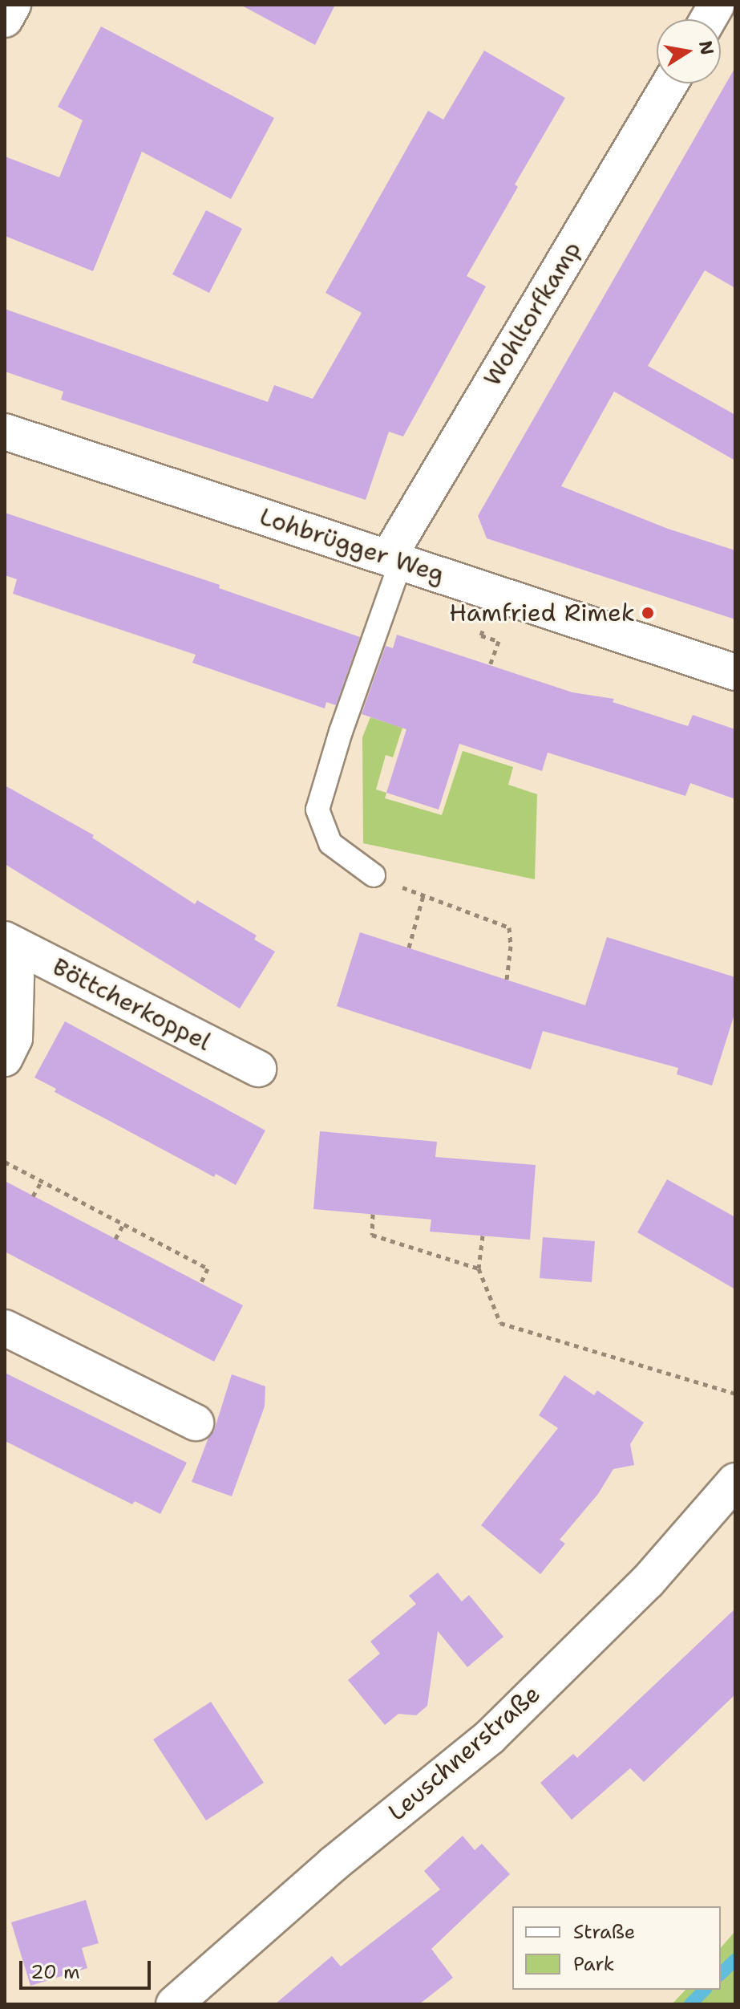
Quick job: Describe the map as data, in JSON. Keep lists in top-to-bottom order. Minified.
{"streets":{"street":["Wohltorfkamp","Lohbrügger Weg","Böttcherkoppel","Leuschnerstraße"]},"crossings":[["Wohltorfkamp","Lohbrügger Weg"]],"places":["Hamfried Rimek"],"legend":["Straße","Park"],"scale_bar":"20 m","north":"right"}
